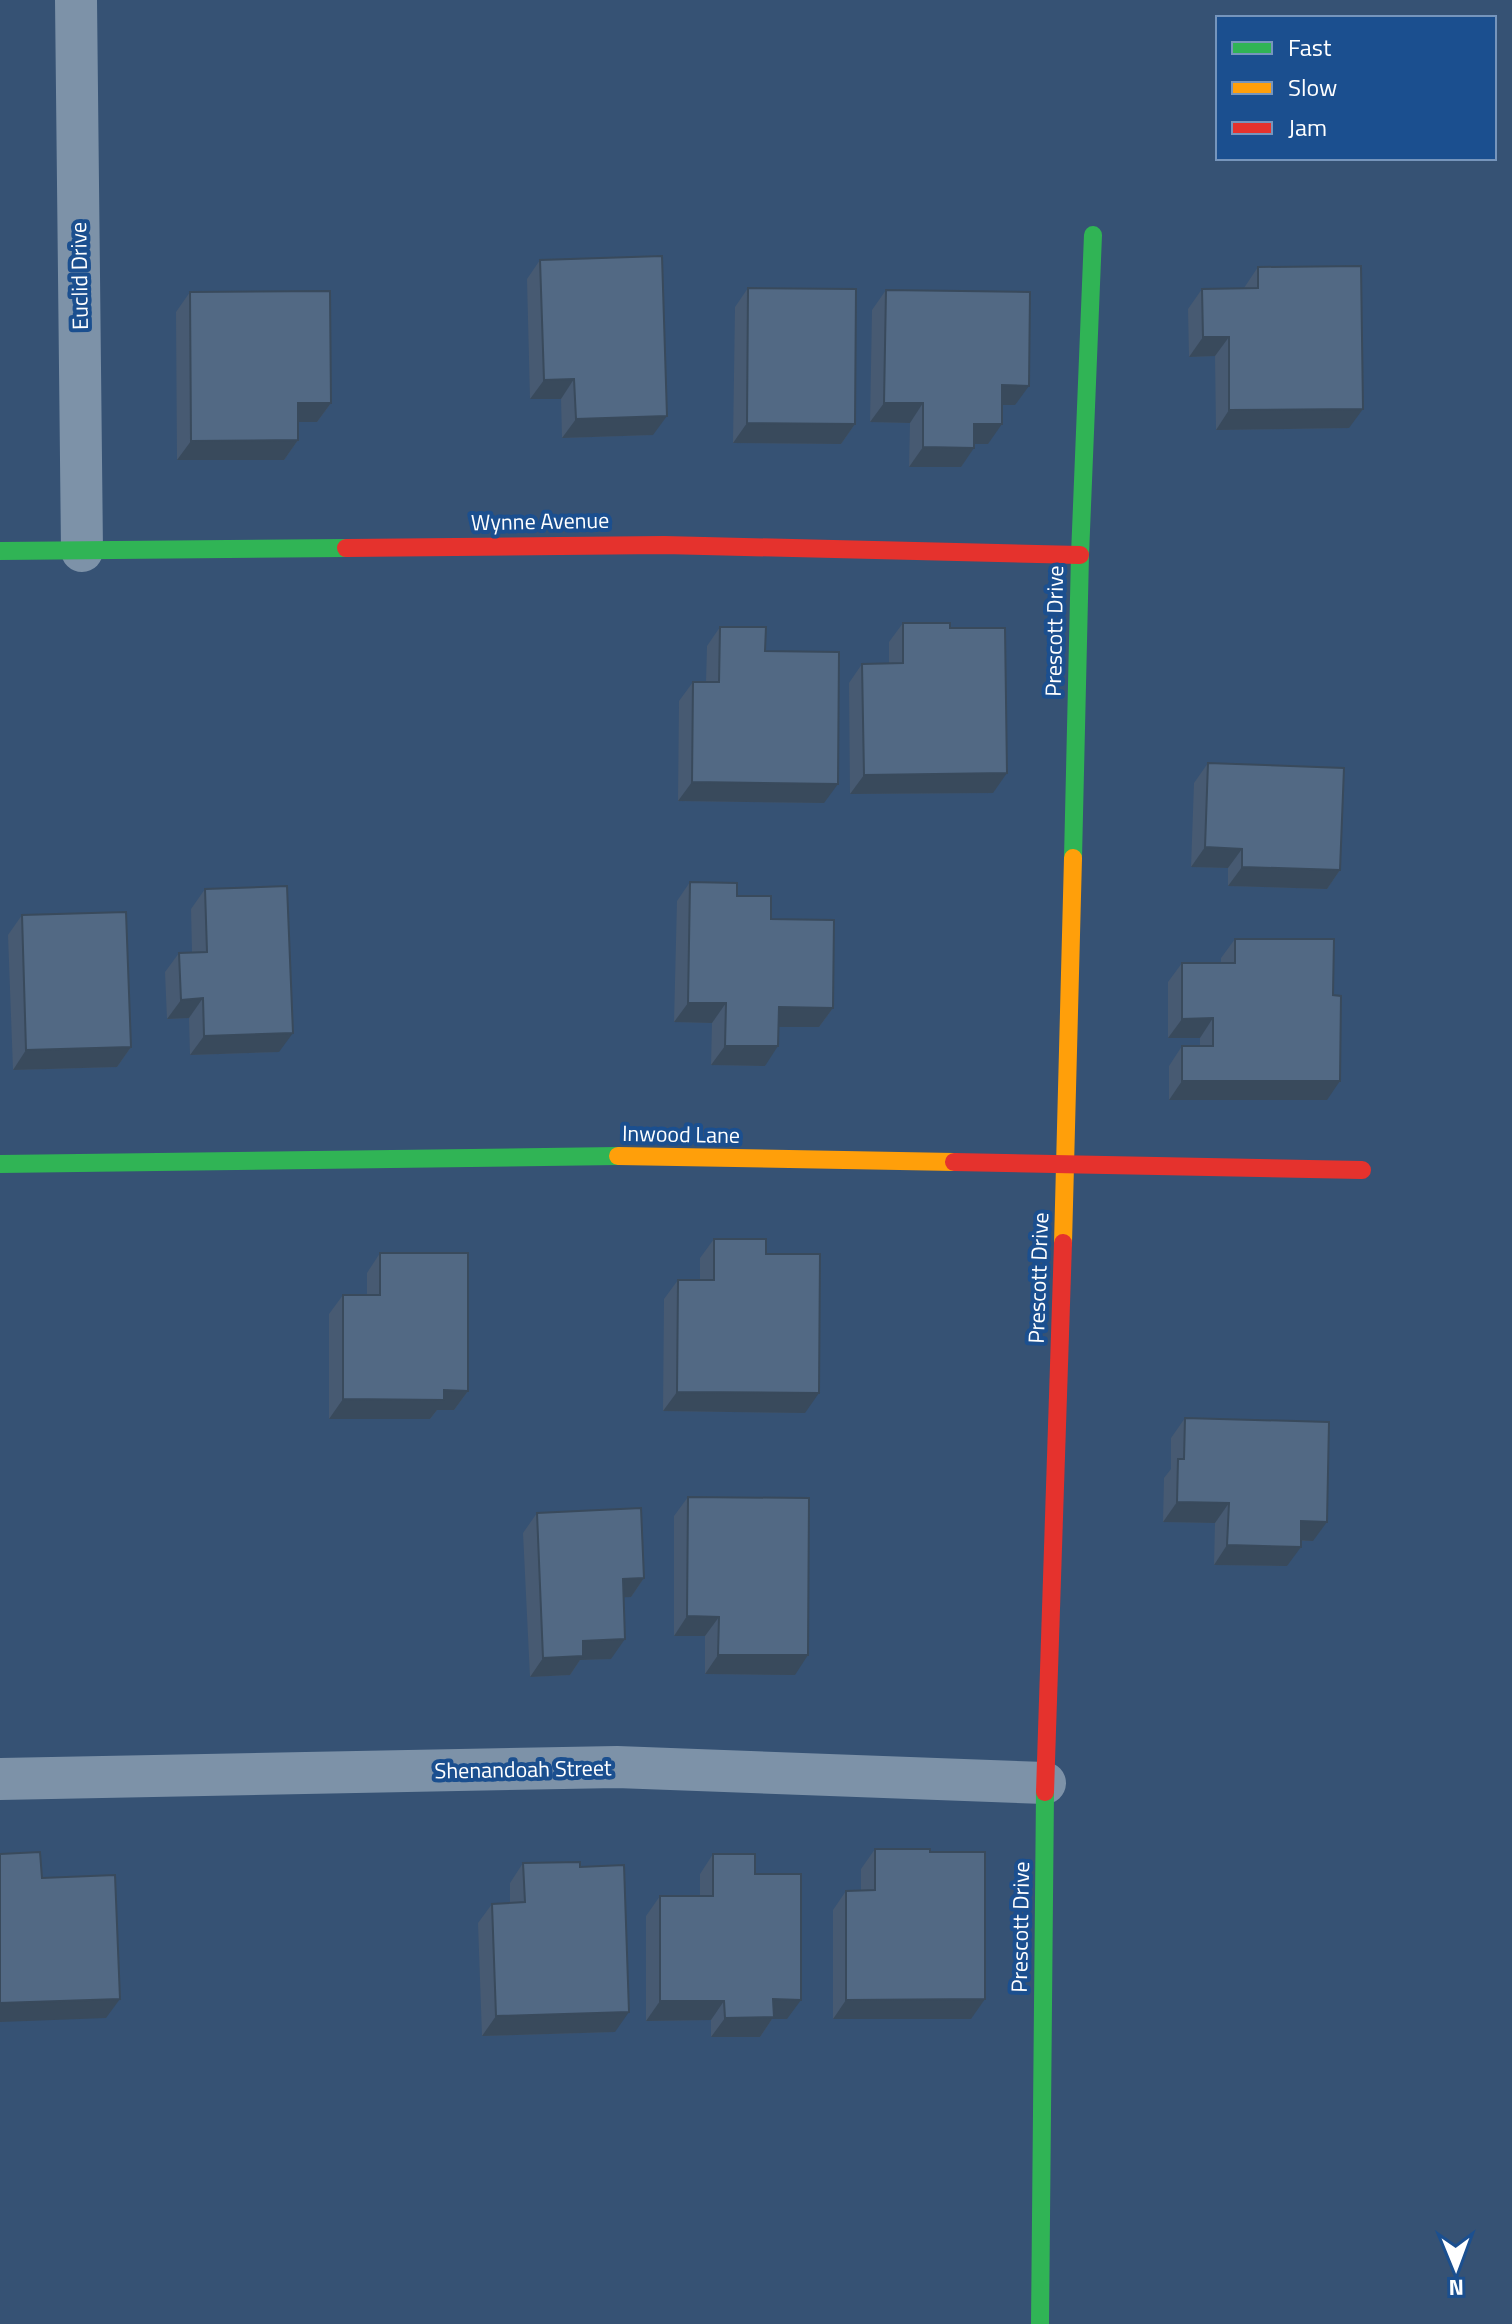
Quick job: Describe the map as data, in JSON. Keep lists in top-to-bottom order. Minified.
{"streets":{"street":["Euclid Drive","Wynne Avenue","Prescott Drive","Inwood Lane","Shenandoah Street"]},"crossings":[["Euclid Drive","Wynne Avenue"],["Wynne Avenue","Prescott Drive"],["Prescott Drive","Inwood Lane"],["Prescott Drive","Shenandoah Street"]],"legend":["Fast","Slow","Jam"],"north":"bottom"}
